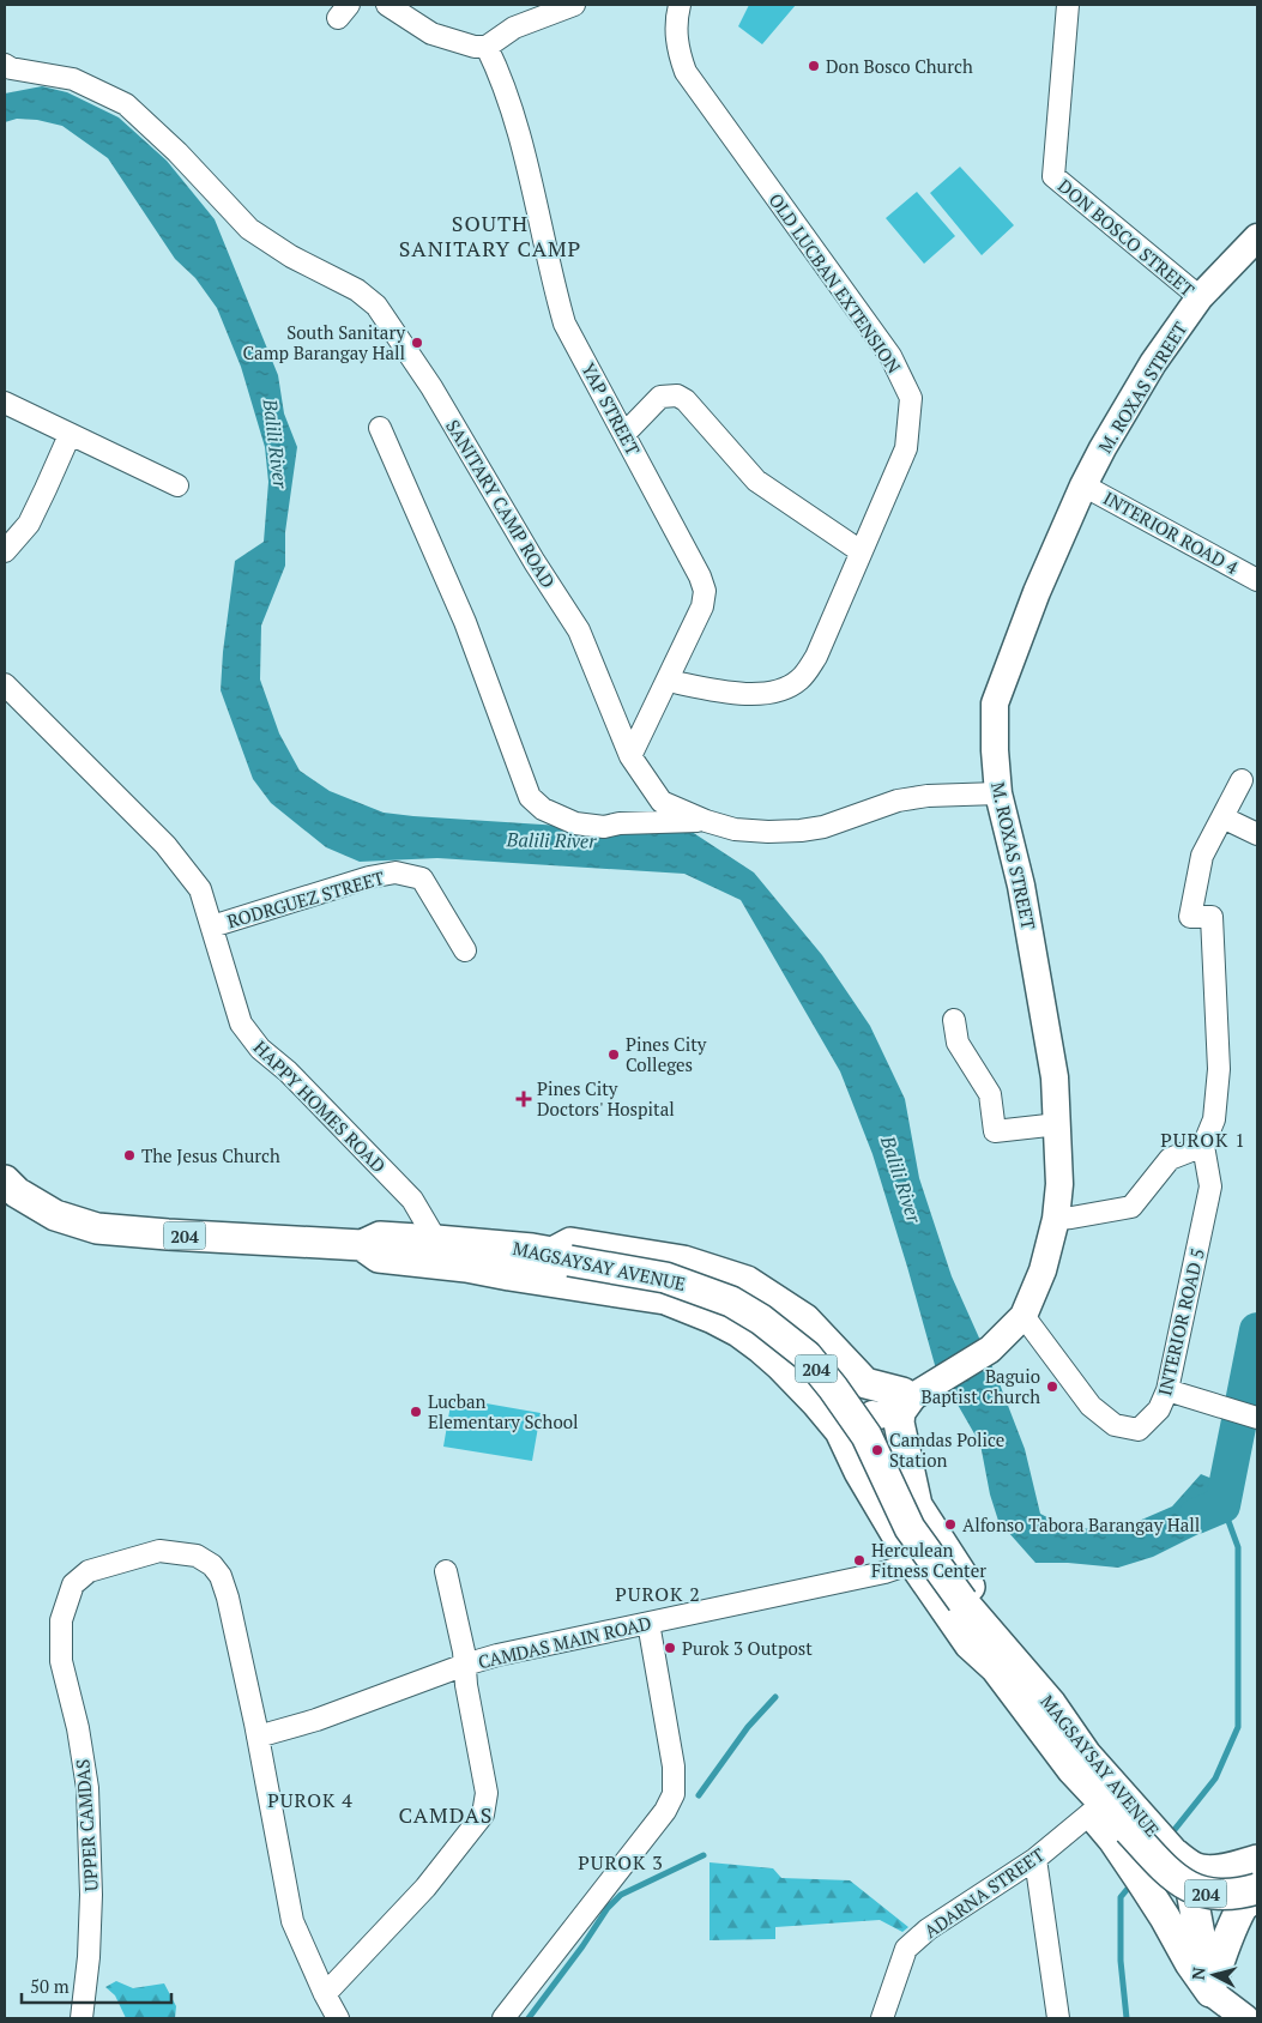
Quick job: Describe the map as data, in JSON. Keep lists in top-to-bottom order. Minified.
{"streets":{"highway":["204","MAGSAYSAY AVENUE"],"main road":["M. ROXAS STREET"],"street":["DON BOSCO STREET","OLD LUCBAN EXTENSION","YAP STREET","SANITARY CAMP ROAD","INTERIOR ROAD 4","RODRGUEZ STREET","HAPPY HOMES ROAD","INTERIOR ROAD 5","CAMDAS MAIN ROAD","UPPER CAMDAS","ADARNA STREET"]},"crossings":[["DON BOSCO STREET","M. ROXAS STREET"],["OLD LUCBAN EXTENSION","YAP STREET"],["M. ROXAS STREET","SANITARY CAMP ROAD"],["M. ROXAS STREET","INTERIOR ROAD 4"],["M. ROXAS STREET","204"],["M. ROXAS STREET","INTERIOR ROAD 5"],["YAP STREET","SANITARY CAMP ROAD"],["RODRGUEZ STREET","HAPPY HOMES ROAD"],["HAPPY HOMES ROAD","MAGSAYSAY AVENUE"],["204","MAGSAYSAY AVENUE"],["204","ADARNA STREET"],["MAGSAYSAY AVENUE","CAMDAS MAIN ROAD"],["CAMDAS MAIN ROAD","UPPER CAMDAS"]],"districts":["SOUTH SANITARY CAMP","PUROK 1","PUROK 2","PUROK 4","CAMDAS","PUROK 3"],"water":["Balili River"],"places":{"other":["Don Bosco Church","South Sanitary Camp Barangay Hall","Pines City Colleges","The Jesus Church","Baguio Baptist Church","Lucban Elementary School","Camdas Police Station","Alfonso Tabora Barangay Hall","Herculean Fitness Center","Purok 3 Outpost"],"health":["Pines City Doctors' Hospital"]},"scale_bar":"50 m","north":"left"}
